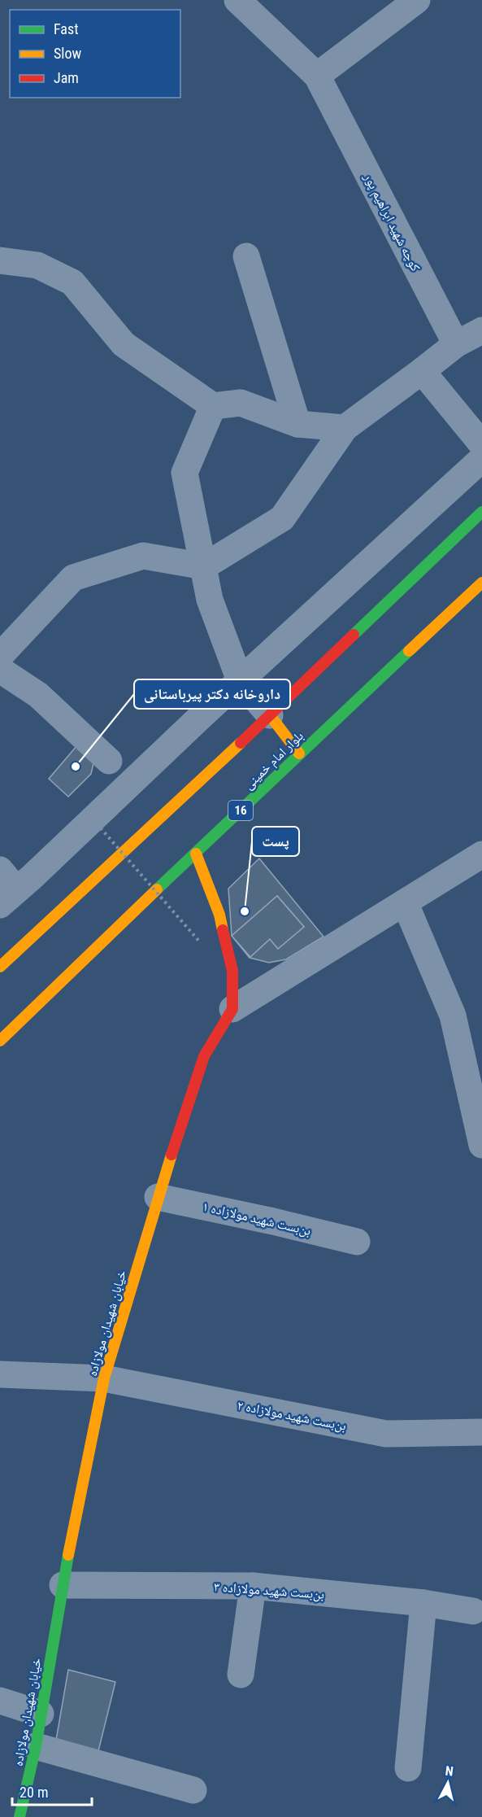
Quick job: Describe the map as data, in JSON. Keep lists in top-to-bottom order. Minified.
{"streets":{"main road":["بلوار امام خمینی","16","خیابان شهیدان مولازاده"],"street":["کوچه شهید ابراهیم پور","بن‌بست شهید مولازاده ۱","بن‌بست شهید مولازاده ۲","بن‌بست شهید مولازاده ۳"]},"crossings":[["بن‌بست شهید مولازاده ۱","خیابان شهیدان مولازاده"],["خیابان شهیدان مولازاده","بن‌بست شهید مولازاده ۲"],["خیابان شهیدان مولازاده","بن‌بست شهید مولازاده ۳"]],"places":["داروخانه دکتر پیرباستانی","پست"],"legend":["Fast","Slow","Jam"],"scale_bar":"20 m","north":"top"}
